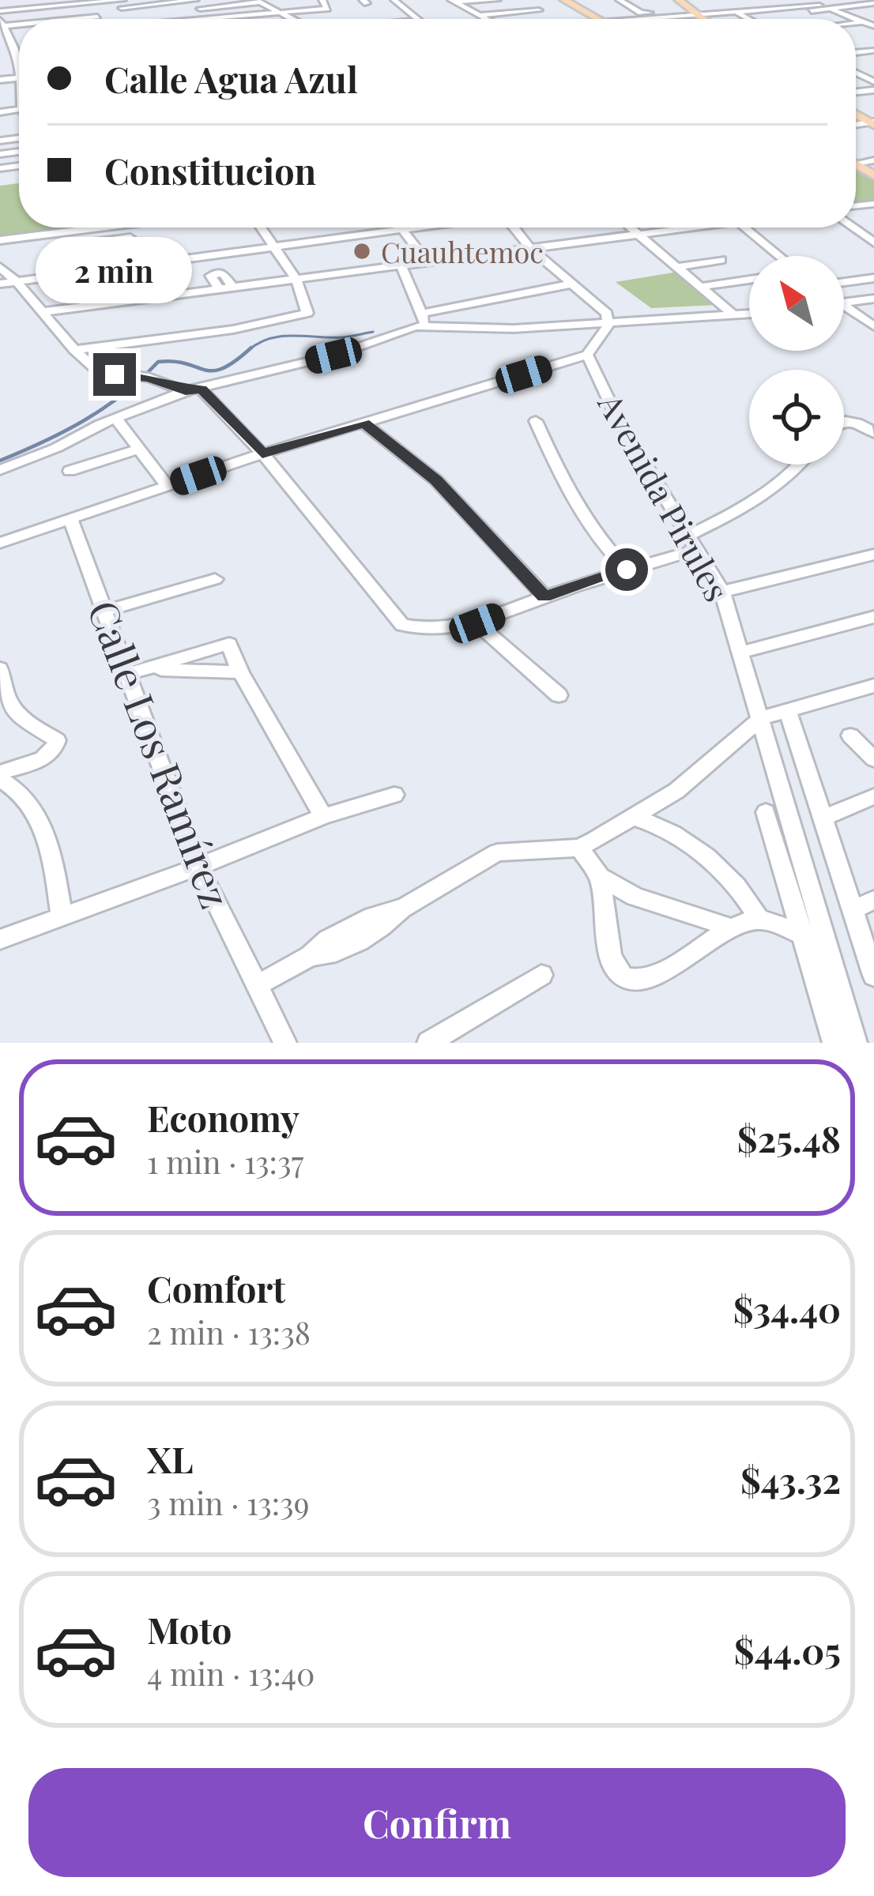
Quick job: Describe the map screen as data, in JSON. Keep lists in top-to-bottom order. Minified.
{"streets":{"street":["Avenida Pirules","Calle Los Ramírez"]},"places":["Cuauhtemoc"],"north":"top left","page":{"banner":["Calle Agua Azul","Constitucion"],"bubble":"2 min","list":[{"name":"Economy","note":"1 min · 13:37","value":"$25.48"},{"name":"Comfort","note":"2 min · 13:38","value":"$34.40"},{"name":"XL","note":"3 min · 13:39","value":"$43.32"},{"name":"Moto","note":"4 min · 13:40","value":"$44.05"}],"buttons":"Confirm"}}
